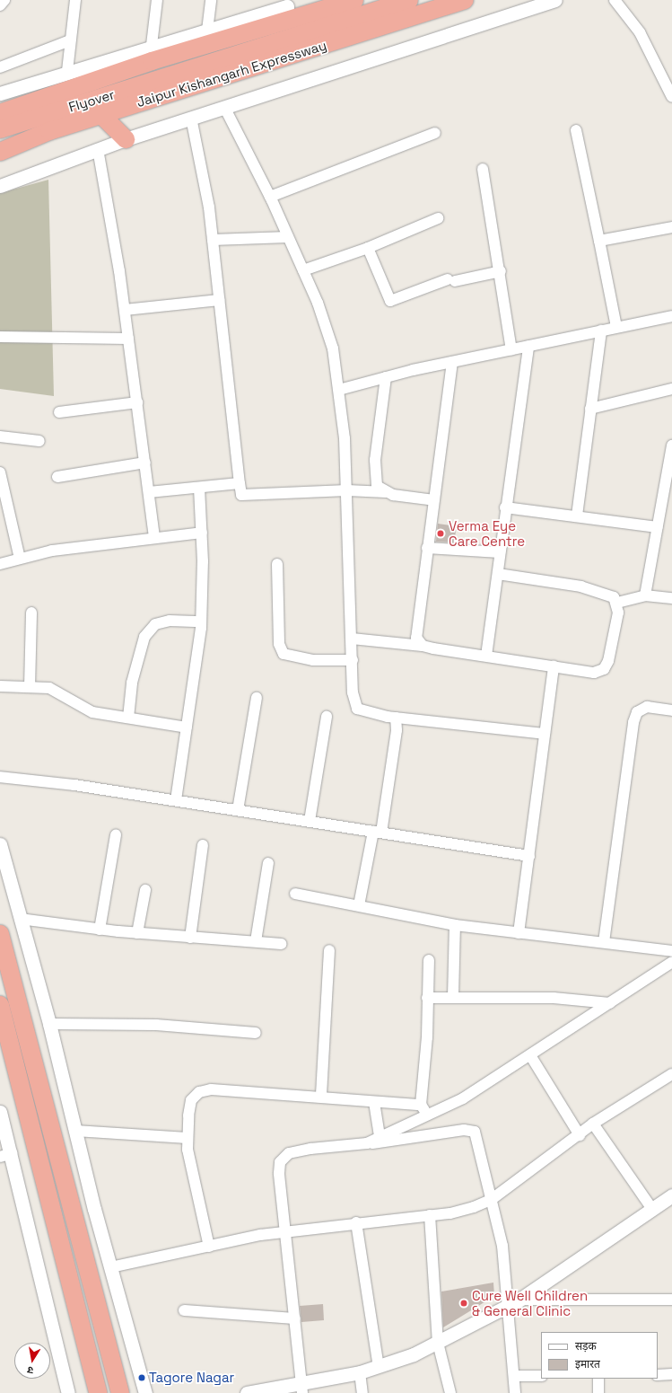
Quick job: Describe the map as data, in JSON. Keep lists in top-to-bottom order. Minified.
{"streets":{"highway":["Jaipur Kishangarh Expressway","Flyover"]},"places":["Verma Eye Care Centre","Cure Well Children & General Clinic","Tagore Nagar"],"legend":["सड़क","इमारत"],"north":"bottom"}
